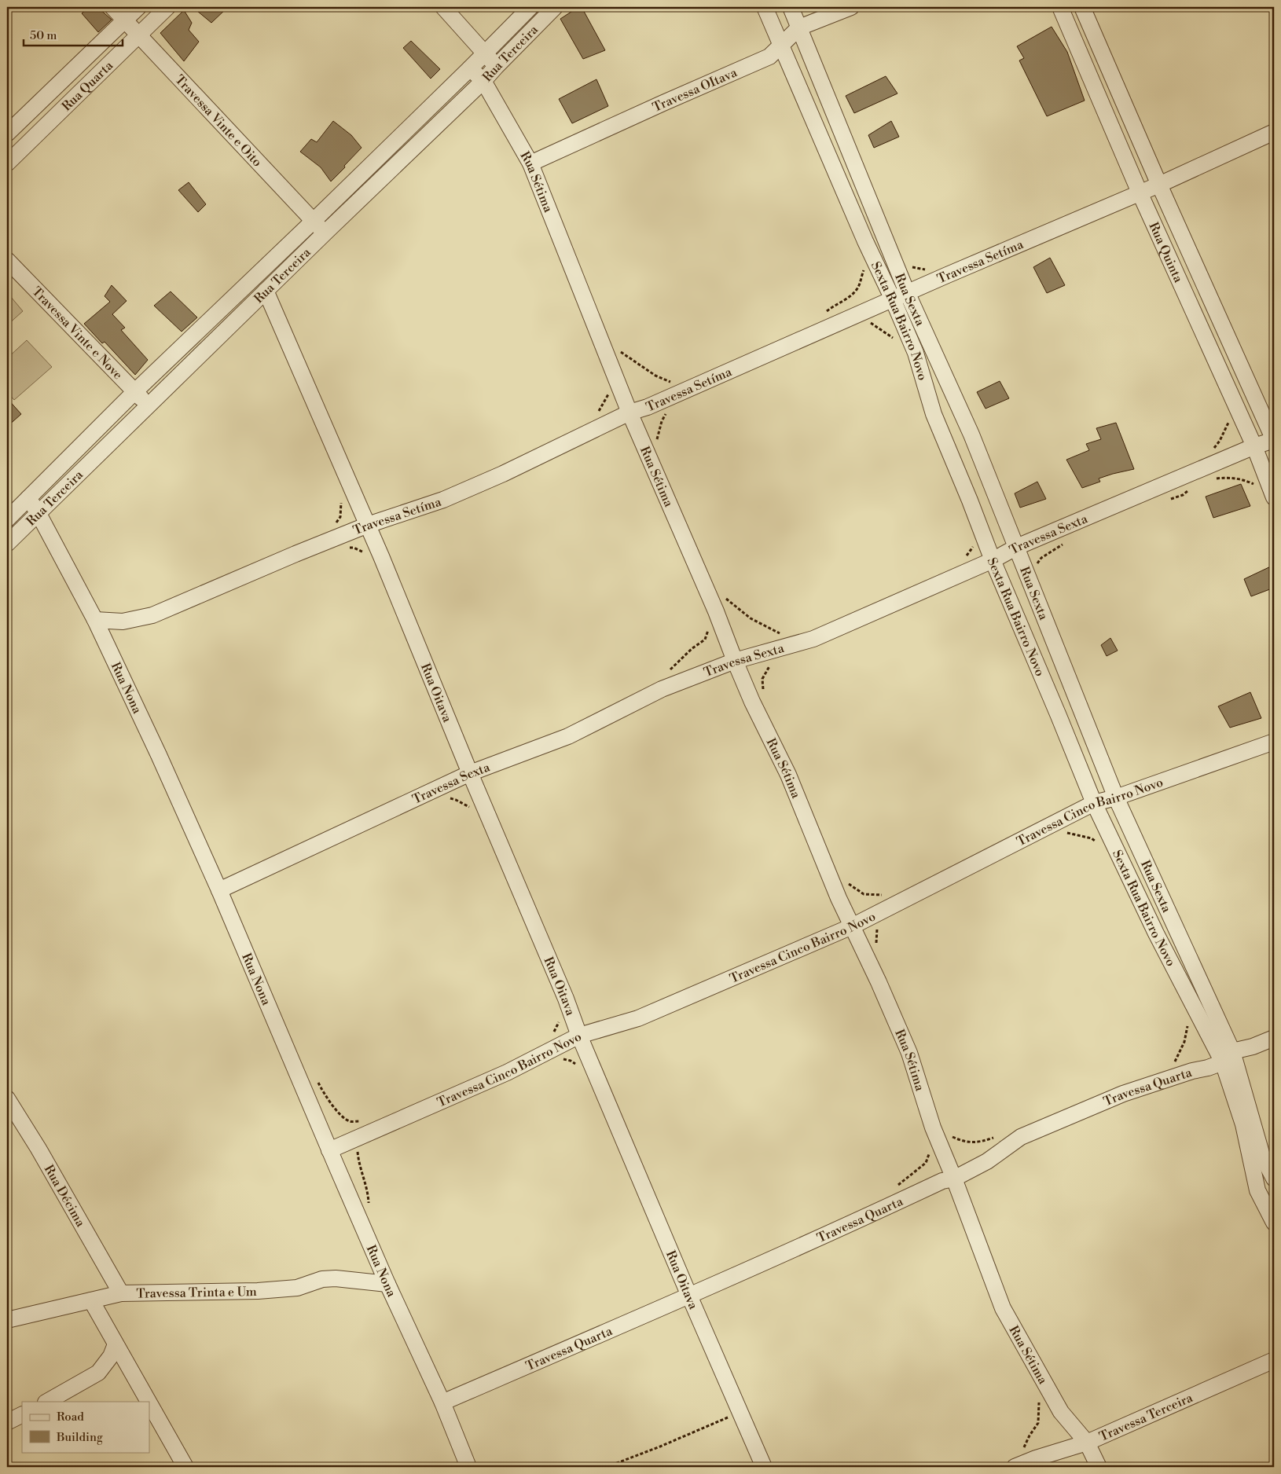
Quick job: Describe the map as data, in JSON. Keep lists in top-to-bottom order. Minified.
{"streets":{"street":["Rua Terceira","Rua Quarta","Travessa OItava","Travessa Vinte e Oito","Rua Sétima","Rua Quinta","Travessa Setíma","Rua Sexta","Sexta Rua Bairro Novo","Travessa Vinte e Nove","Travessa Sexta","Rua Nona","Rua Oitava","Travessa Cinco Bairro Novo","Travessa Quarta","Rua Décima","Travessa Trinta e Um","Travessa Terceira"]},"crossings":[["Rua Terceira","Travessa Vinte e Oito"],["Rua Terceira","Rua Sétima"],["Rua Terceira","Travessa Vinte e Nove"],["Rua Terceira","Rua Nona"],["Rua Terceira","Rua Oitava"],["Rua Quarta","Travessa Vinte e Oito"],["Travessa OItava","Rua Sétima"],["Travessa OItava","Rua Sexta"],["Travessa OItava","Sexta Rua Bairro Novo"],["Rua Sétima","Travessa Setíma"],["Rua Sétima","Travessa Sexta"],["Rua Sétima","Travessa Cinco Bairro Novo"],["Rua Sétima","Travessa Quarta"],["Rua Sétima","Travessa Terceira"],["Rua Quinta","Travessa Setíma"],["Rua Quinta","Travessa Sexta"],["Travessa Setíma","Rua Sexta"],["Travessa Setíma","Sexta Rua Bairro Novo"],["Travessa Setíma","Rua Nona"],["Travessa Setíma","Rua Oitava"],["Rua Sexta","Sexta Rua Bairro Novo"],["Rua Sexta","Travessa Sexta"],["Rua Sexta","Travessa Cinco Bairro Novo"],["Rua Sexta","Travessa Quarta"],["Sexta Rua Bairro Novo","Travessa Sexta"],["Sexta Rua Bairro Novo","Travessa Cinco Bairro Novo"],["Sexta Rua Bairro Novo","Travessa Quarta"],["Travessa Sexta","Rua Nona"],["Travessa Sexta","Rua Oitava"],["Rua Nona","Travessa Cinco Bairro Novo"],["Rua Nona","Travessa Quarta"],["Rua Nona","Travessa Trinta e Um"],["Rua Oitava","Travessa Cinco Bairro Novo"],["Rua Oitava","Travessa Quarta"],["Rua Décima","Travessa Trinta e Um"]],"legend":["Road","Building"],"scale_bar":"50 m"}
